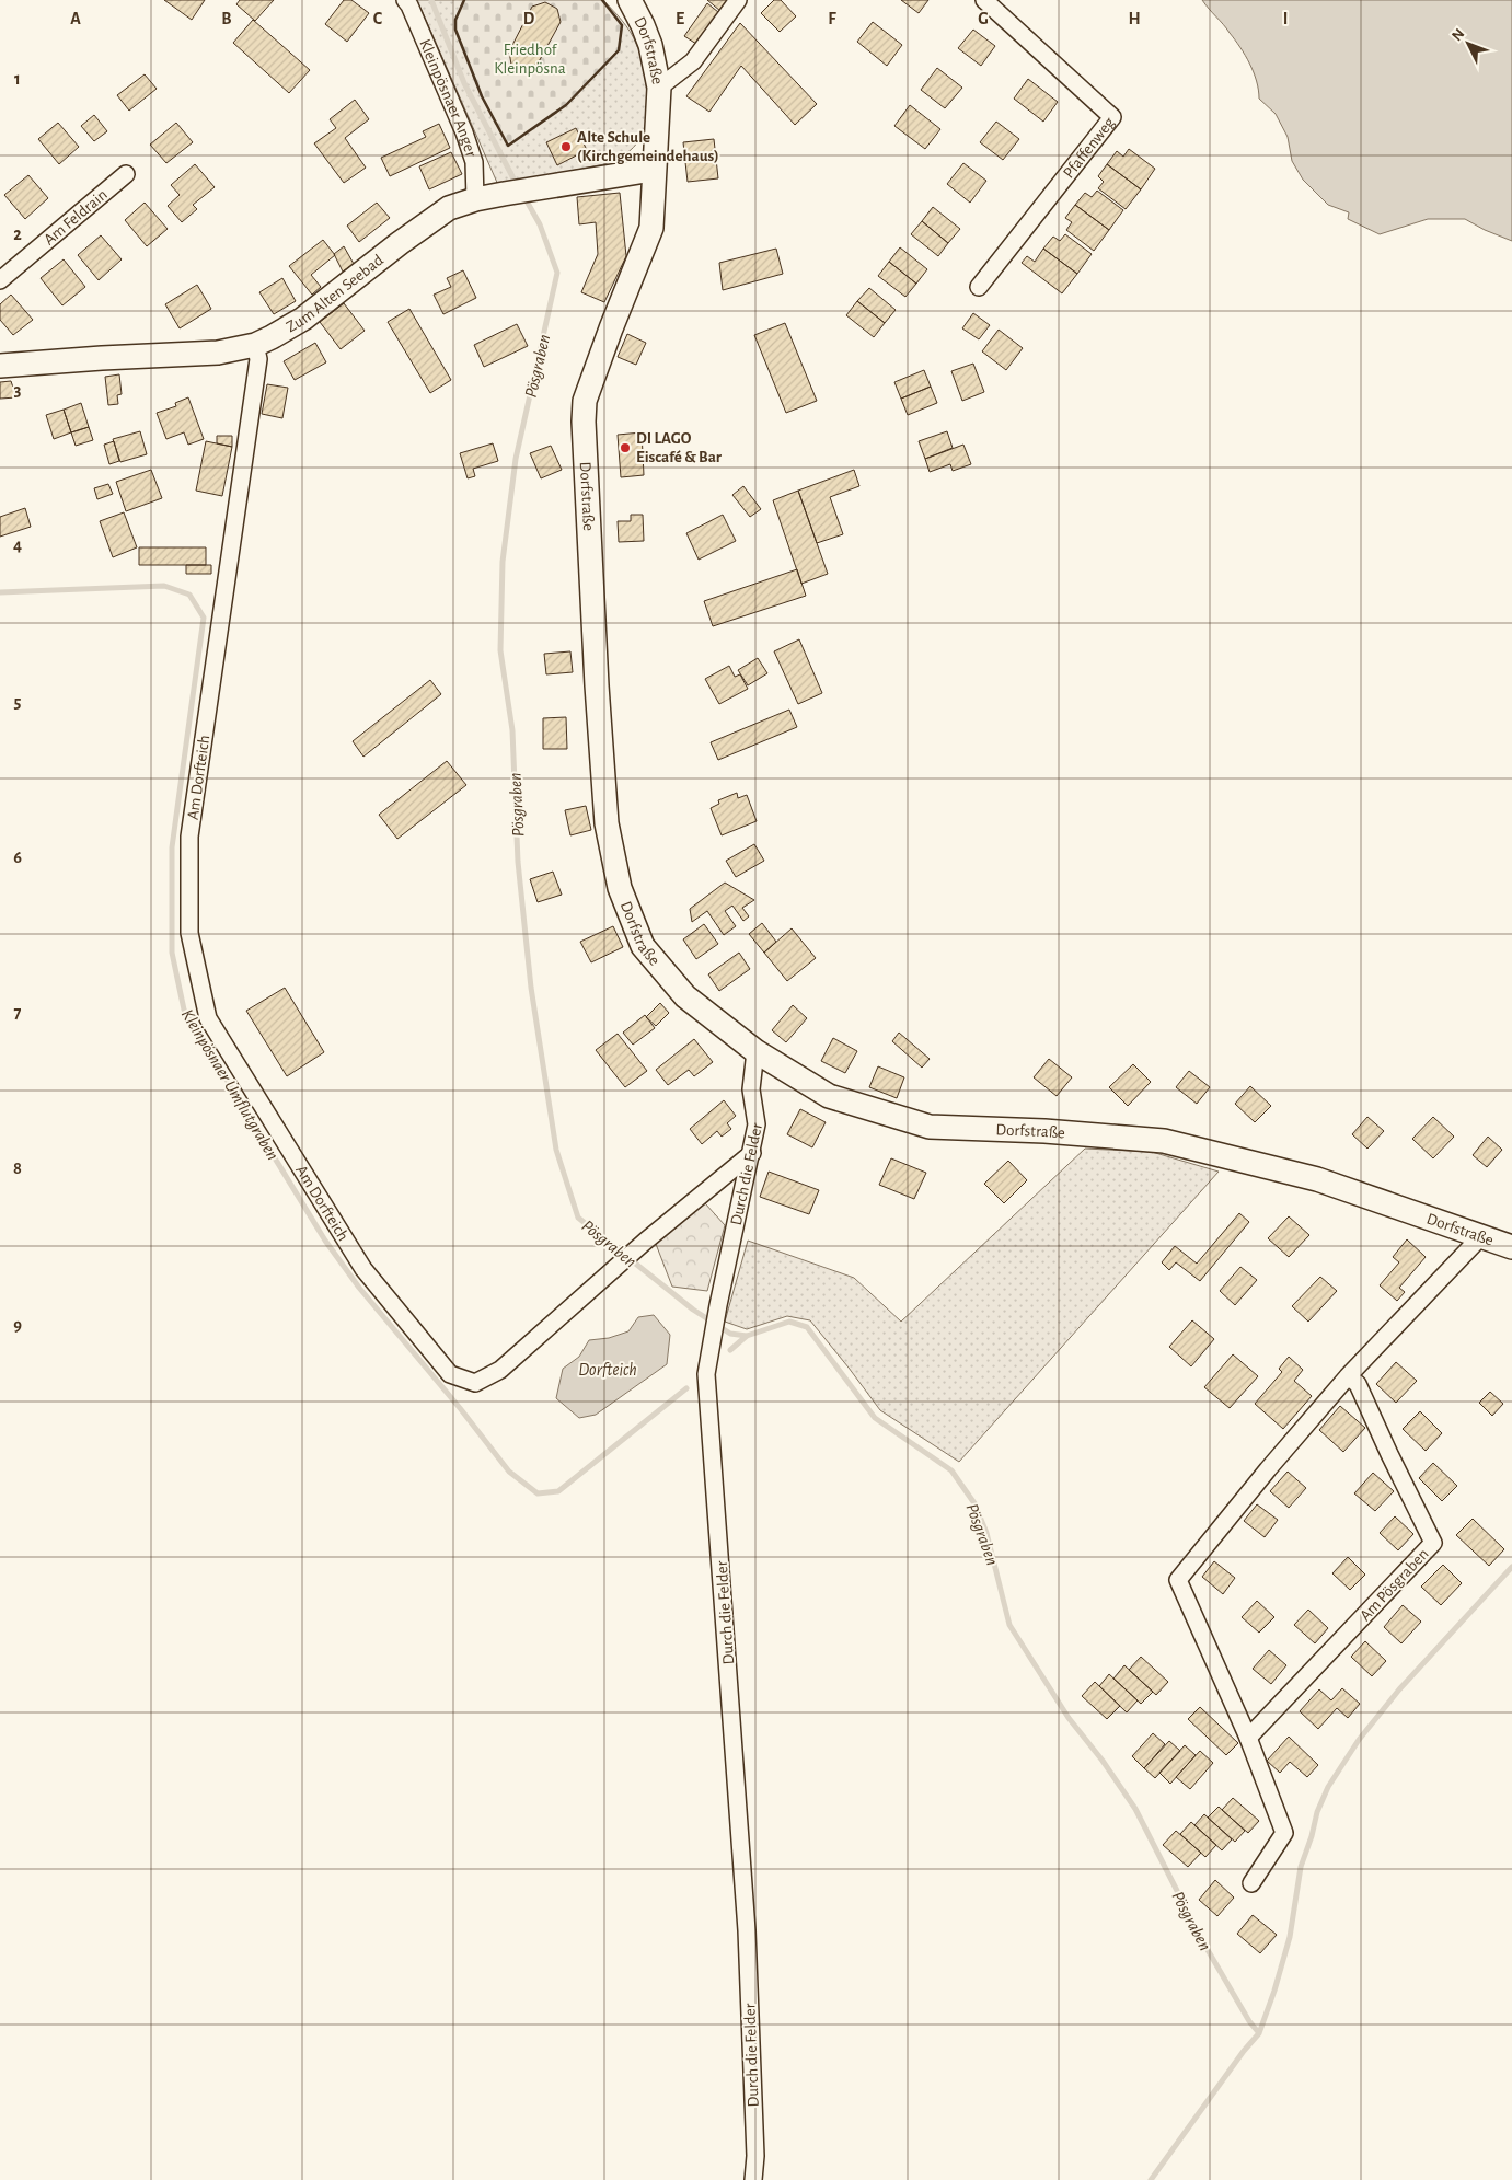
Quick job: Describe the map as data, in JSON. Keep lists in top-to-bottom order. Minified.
{"streets":{"street":["Dorfstraße","Kleinpösnaer Anger","Pfaffenweg","Am Feldrain","Zum Alten Seebad","Am Dorfteich","Durch die Felder","Am Pösgraben"]},"crossings":[["Dorfstraße","Zum Alten Seebad"],["Dorfstraße","Durch die Felder"],["Kleinpösnaer Anger","Zum Alten Seebad"],["Zum Alten Seebad","Am Dorfteich"],["Am Dorfteich","Durch die Felder"]],"water":["Pösgraben","Kleinpösnaer Umflutgraben","Dorfteich"],"parks":["Friedhof Kleinpösna"],"places":["Alte Schule (Kirchgemeindehaus)","DI LAGO Eiscafé & Bar"],"north":"top left","grid":{"columns":["A","B","C","D","E","F","G","H","I"],"rows":["1","2","3","4","5","6","7","8","9"]}}
